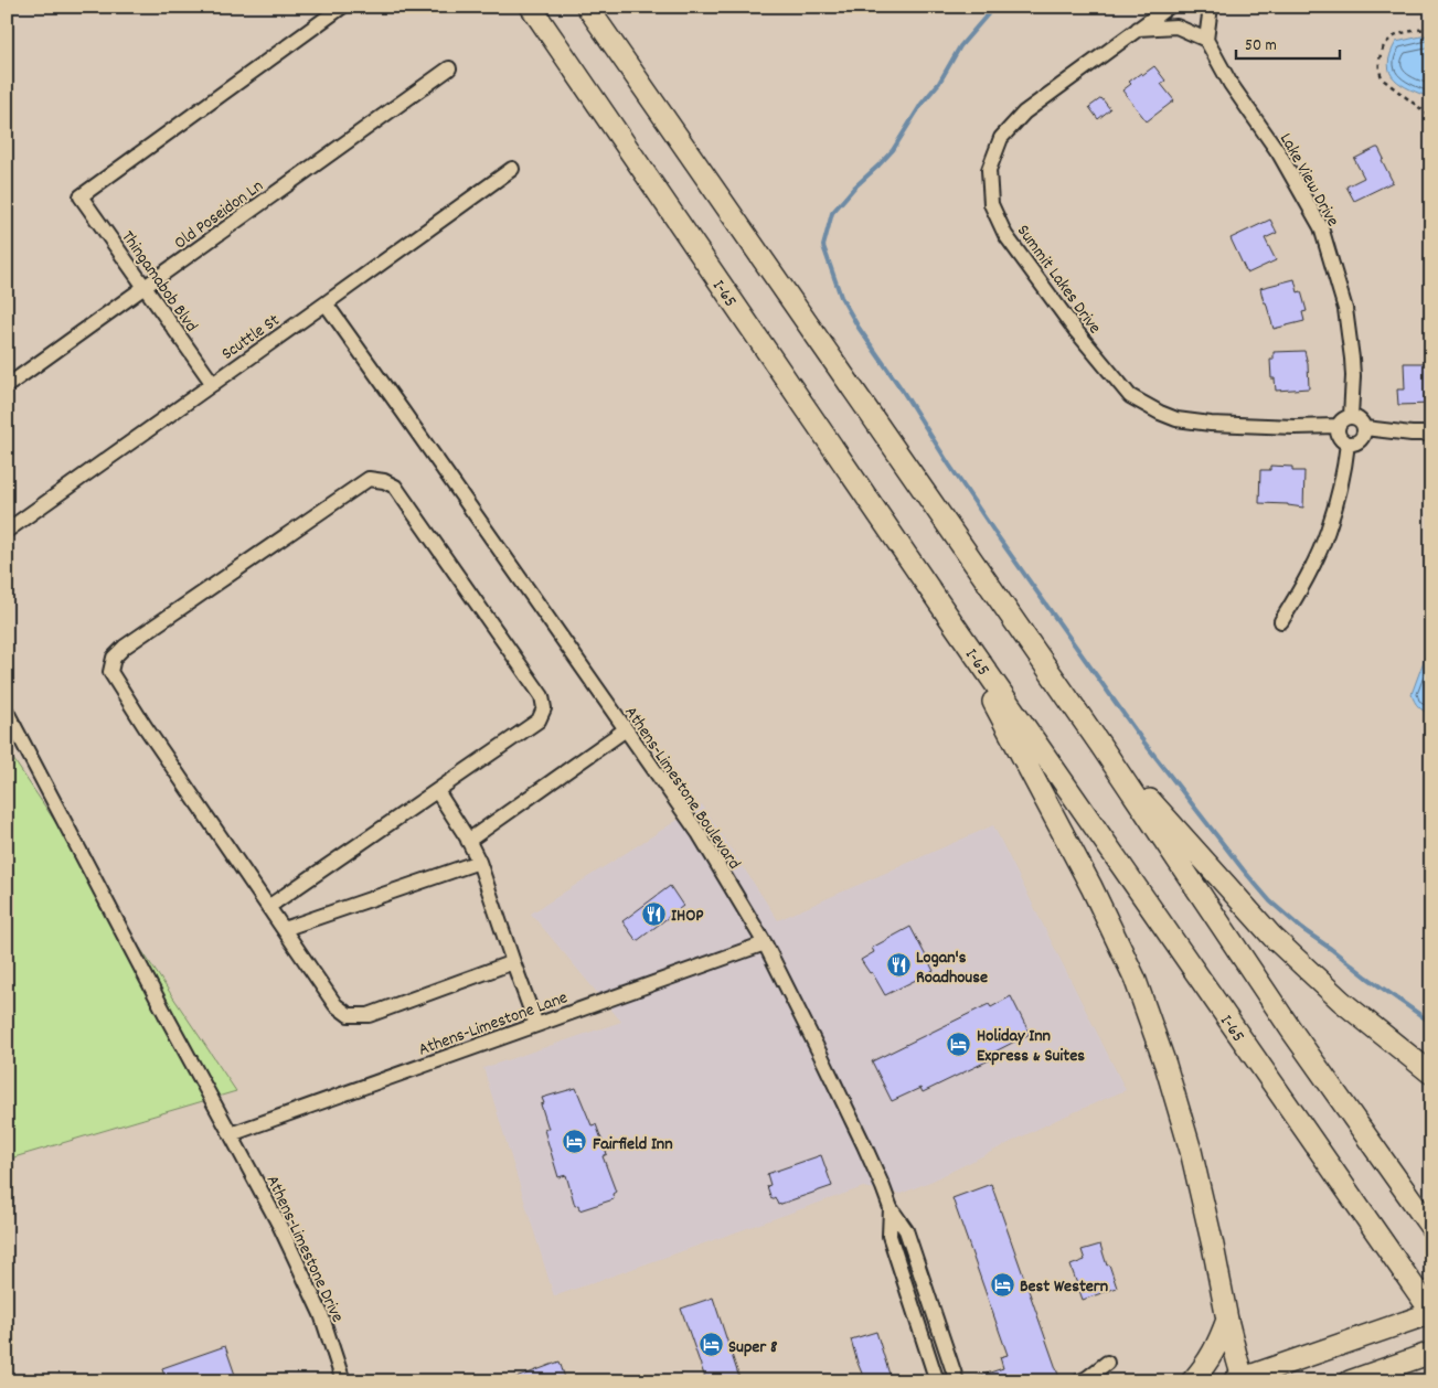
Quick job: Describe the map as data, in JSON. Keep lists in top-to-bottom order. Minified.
{"streets":{"highway":["I-65"],"street":["Lake View Drive","Old Poseidon Ln","Summit Lakes Drive","Thingamabob Blvd","Scuttle St","Athens-Limestone Boulevard","Athens-Limestone Lane","Athens-Limestone Drive"]},"crossings":[["Lake View Drive","Summit Lakes Drive"],["Old Poseidon Ln","Thingamabob Blvd"],["Thingamabob Blvd","Scuttle St"],["Scuttle St","Athens-Limestone Boulevard"],["Athens-Limestone Boulevard","Athens-Limestone Lane"],["Athens-Limestone Lane","Athens-Limestone Drive"]],"places":{"restaurant":["IHOP","Logan's Roadhouse"],"hotel":["Holiday Inn Express & Suites","Fairfield Inn","Best Western","Super 8"]},"scale_bar":"50 m"}
